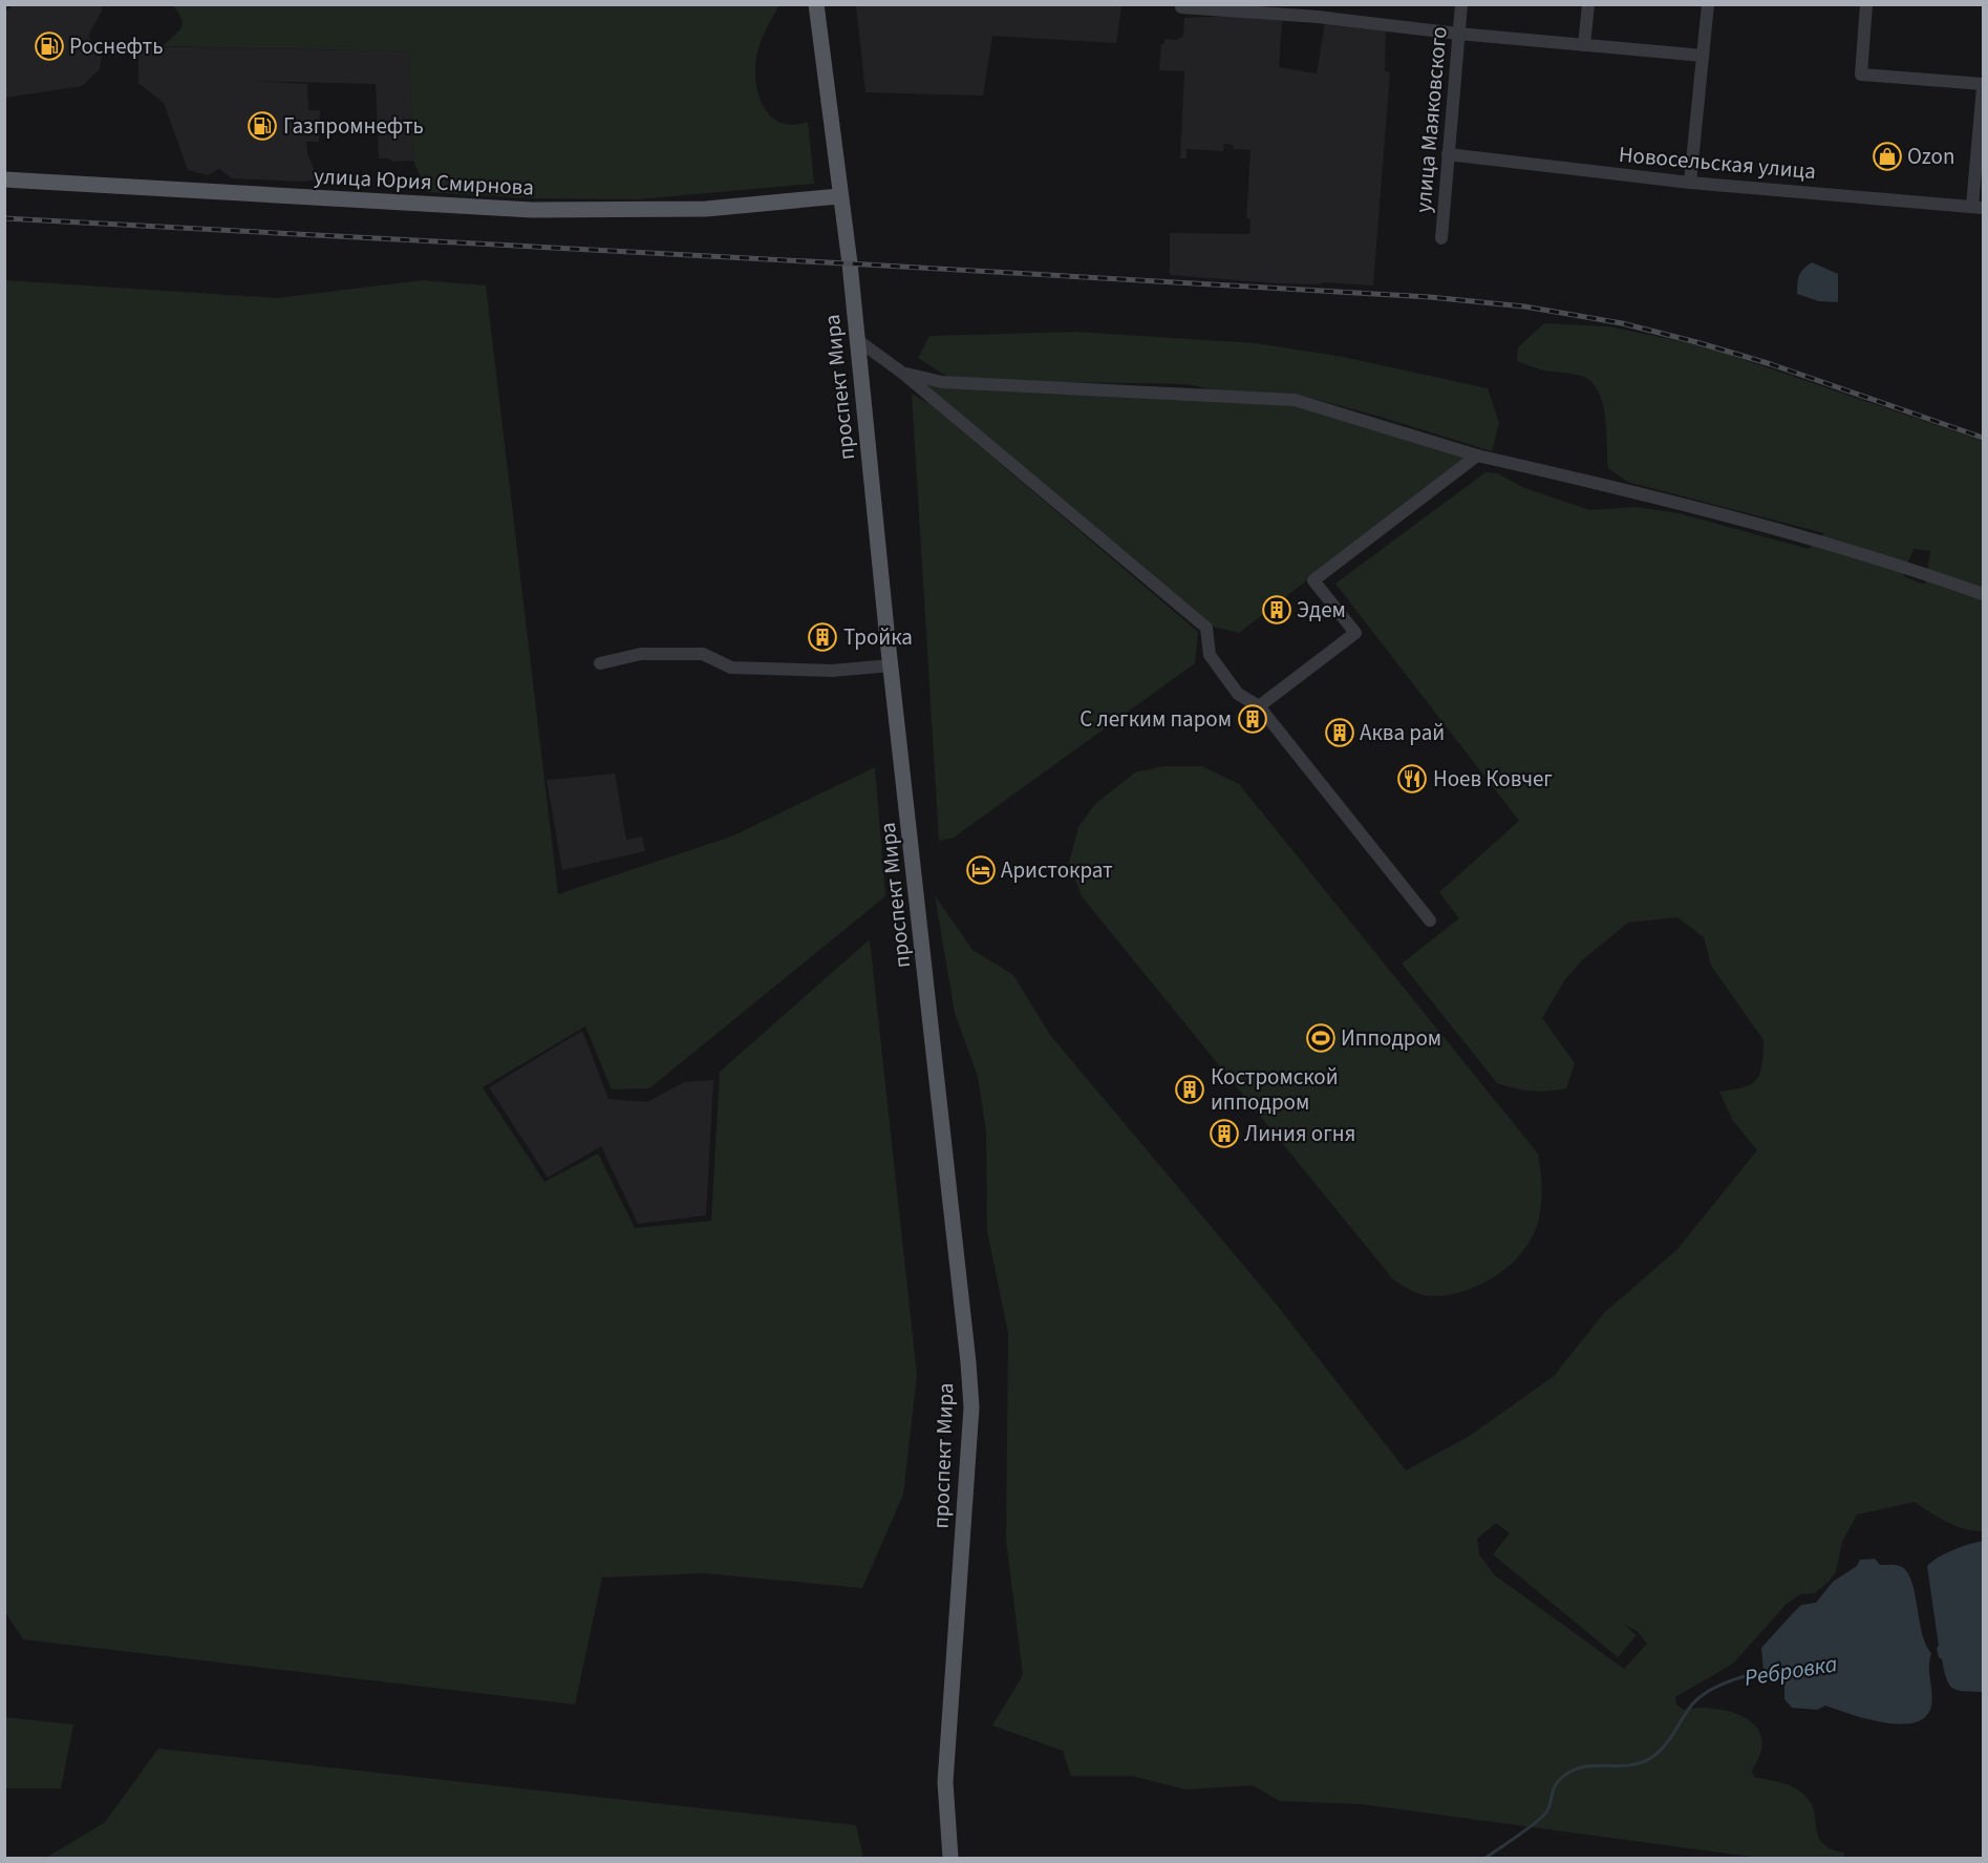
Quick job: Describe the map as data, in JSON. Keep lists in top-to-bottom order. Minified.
{"streets":{"main road":["улица Юрия Смирнова","проспект Мира"],"street":["улица Маяковского","Новосельская улица"]},"crossings":[["улица Маяковского","Новосельская улица"],["улица Юрия Смирнова","проспект Мира"]],"water":["Ребровка"],"places":{"fuel station":["Роснефть","Газпромнефть"],"shop":["Ozon"],"building":["Эдем","Тройка","С легким паром","Аква рай","Костромской ипподром","Линия огня"],"restaurant":["Ноев Ковчег"],"hotel":["Аристократ"],"sports":["Ипподром"]}}
